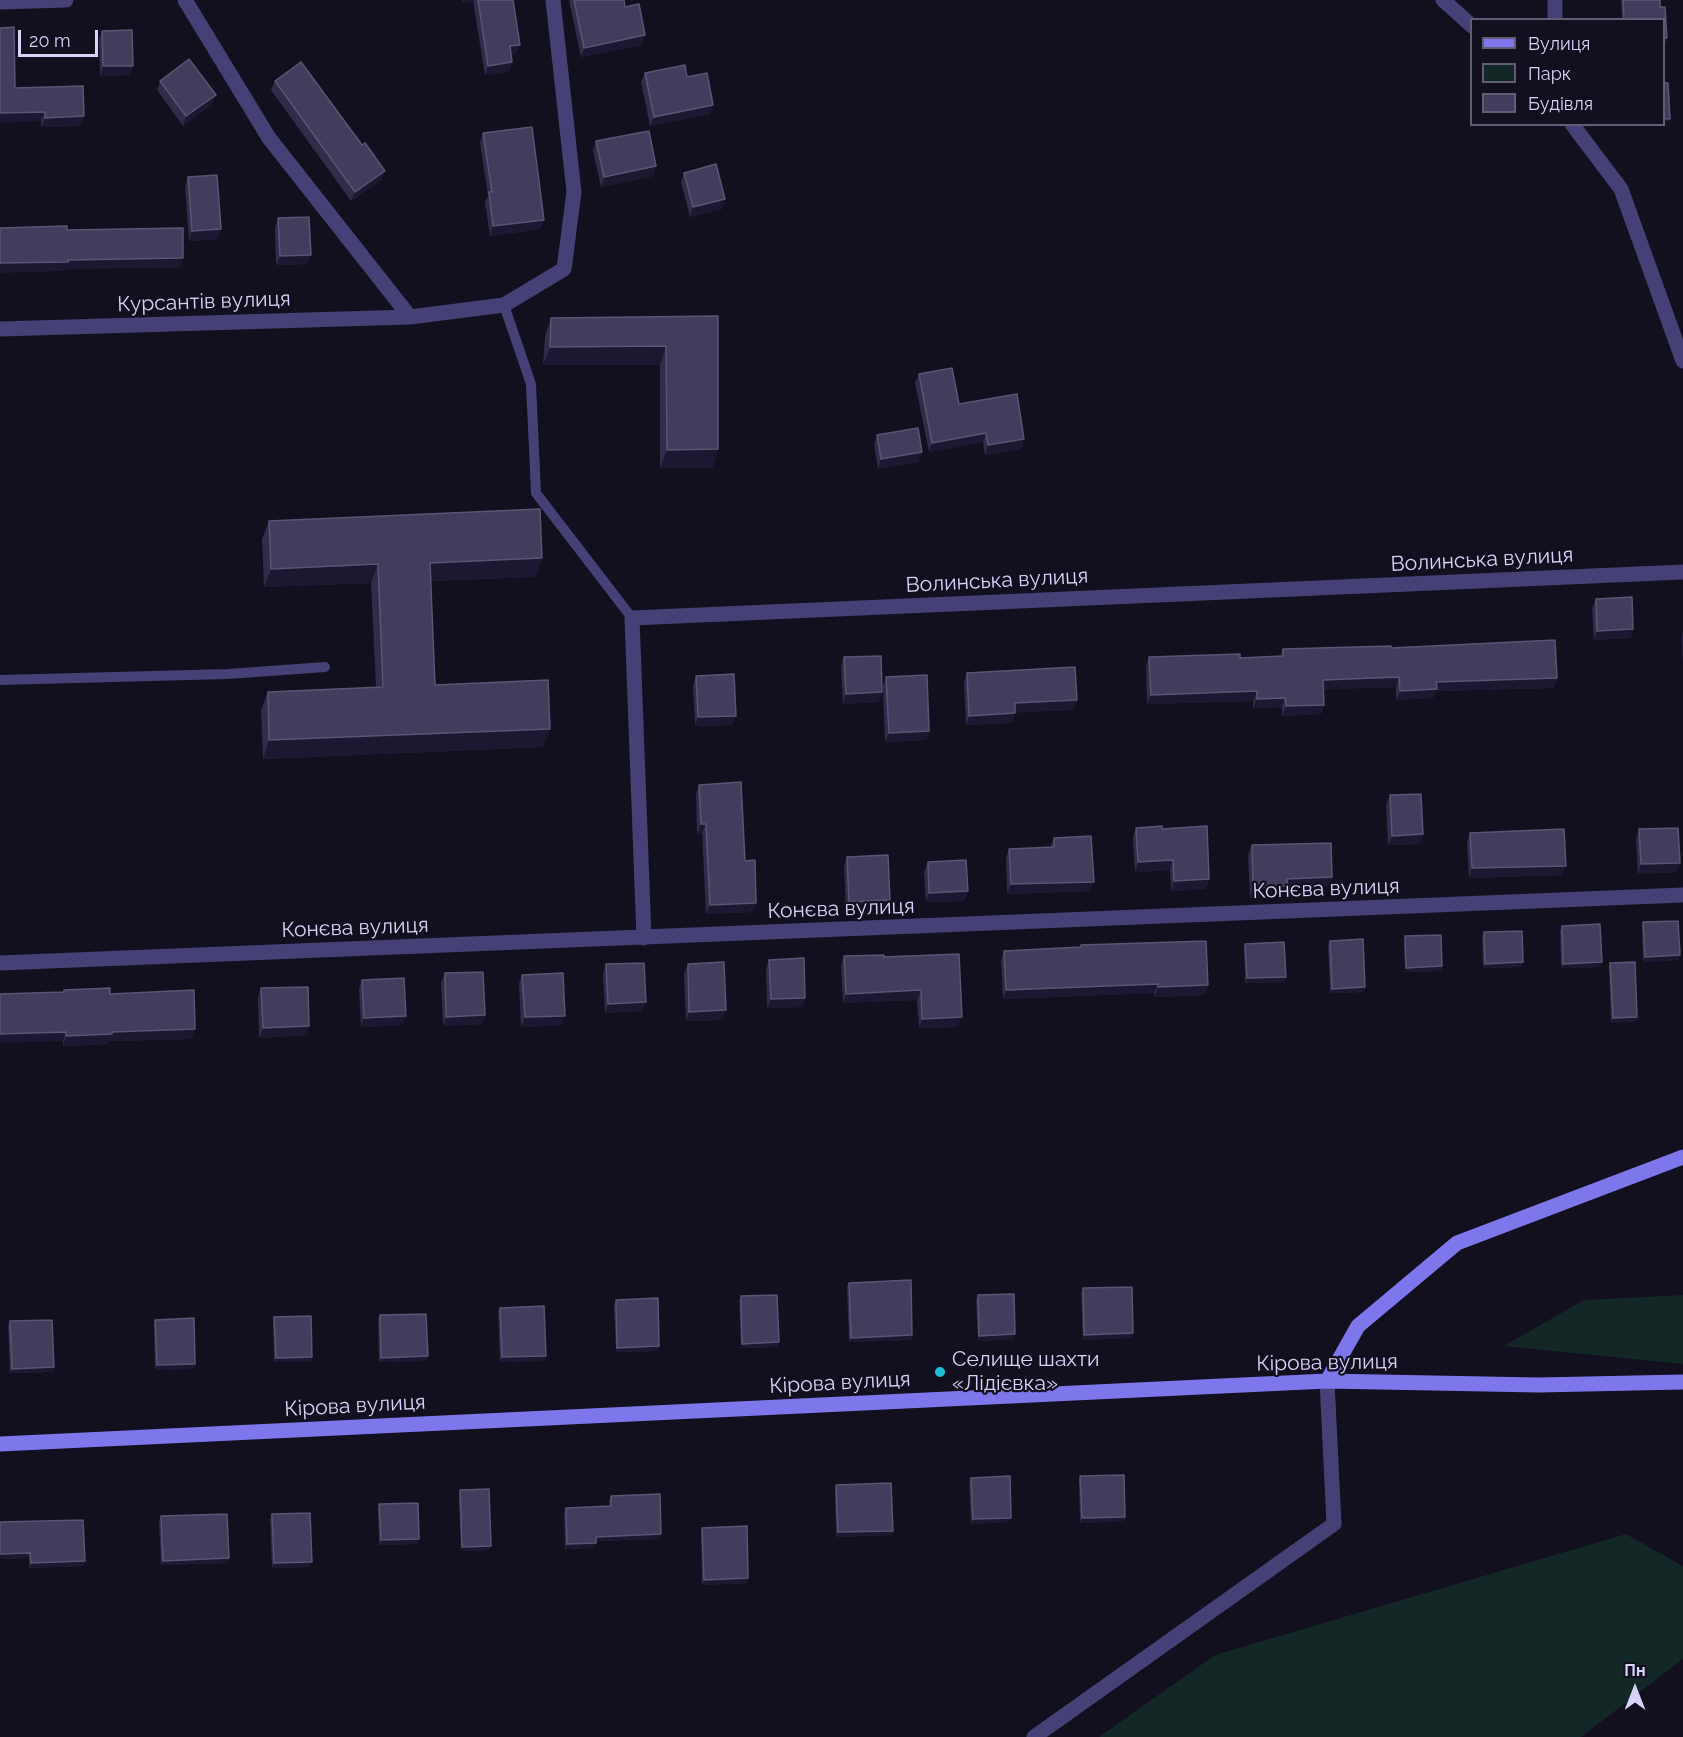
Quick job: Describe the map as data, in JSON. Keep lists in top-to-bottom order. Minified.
{"streets":{"main road":["Кірова вулиця"],"street":["Курсантів вулиця","Волинська вулиця","Конєва вулиця"]},"places":["Селище шахти «Лідієвка»"],"legend":["Вулиця","Парк","Будівля"],"scale_bar":"20 m","north":"top"}
